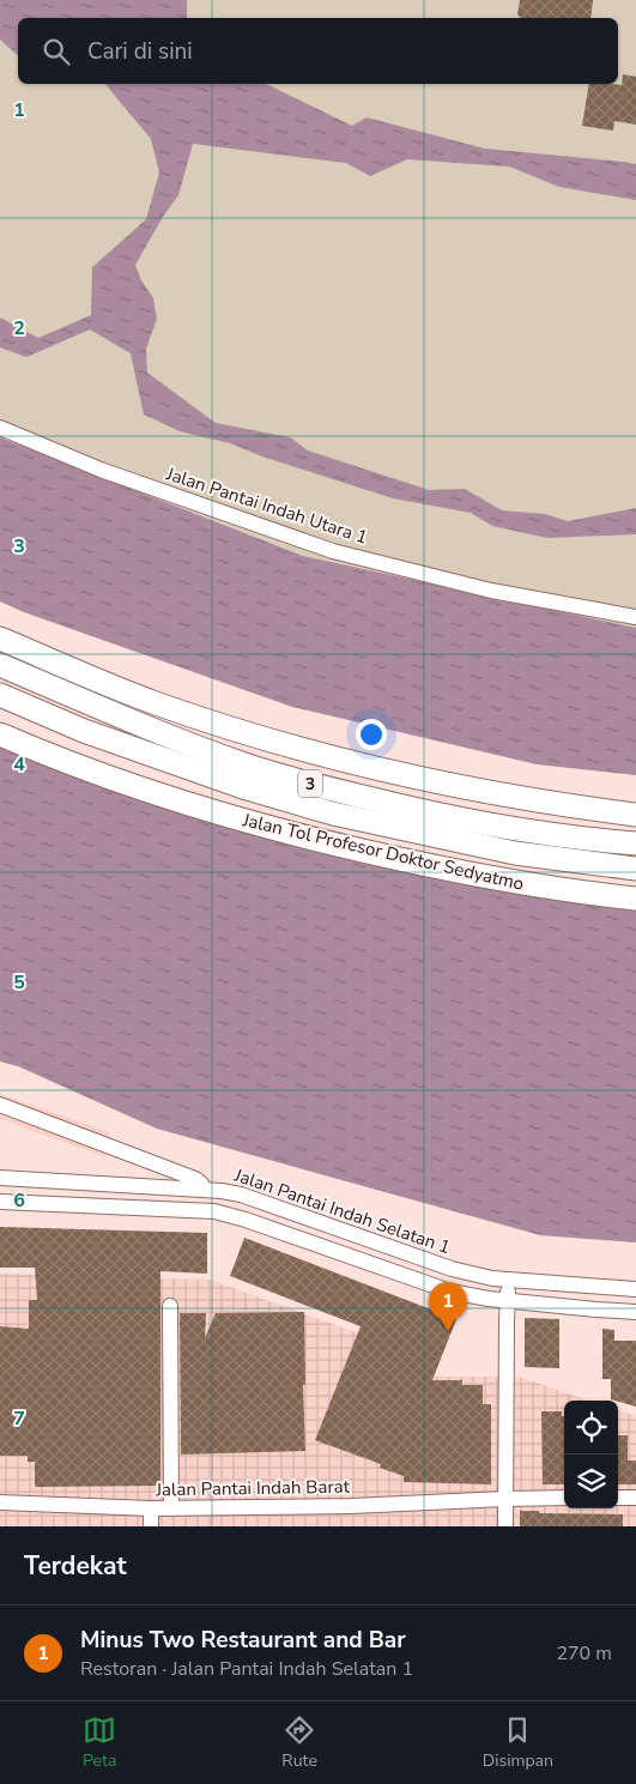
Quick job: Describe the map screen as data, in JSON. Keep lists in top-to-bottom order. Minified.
{"streets":{"highway":["3","Jalan Tol Profesor Doktor Sedyatmo"],"street":["Jalan Pantai Indah Utara 1","Jalan Pantai Indah Selatan 1","Jalan Pantai Indah Barat"]},"page":{"search":"Cari di sini","pins":"1","heading":"Terdekat","list":[{"mark":"1","name":"Minus Two Restaurant and Bar","note":"Restoran · Jalan Pantai Indah Selatan 1","value":"270 m"}],"nav":["Peta","Rute","Disimpan"]},"grid":{"rows":["1","2","3","4","5","6","7"]}}
